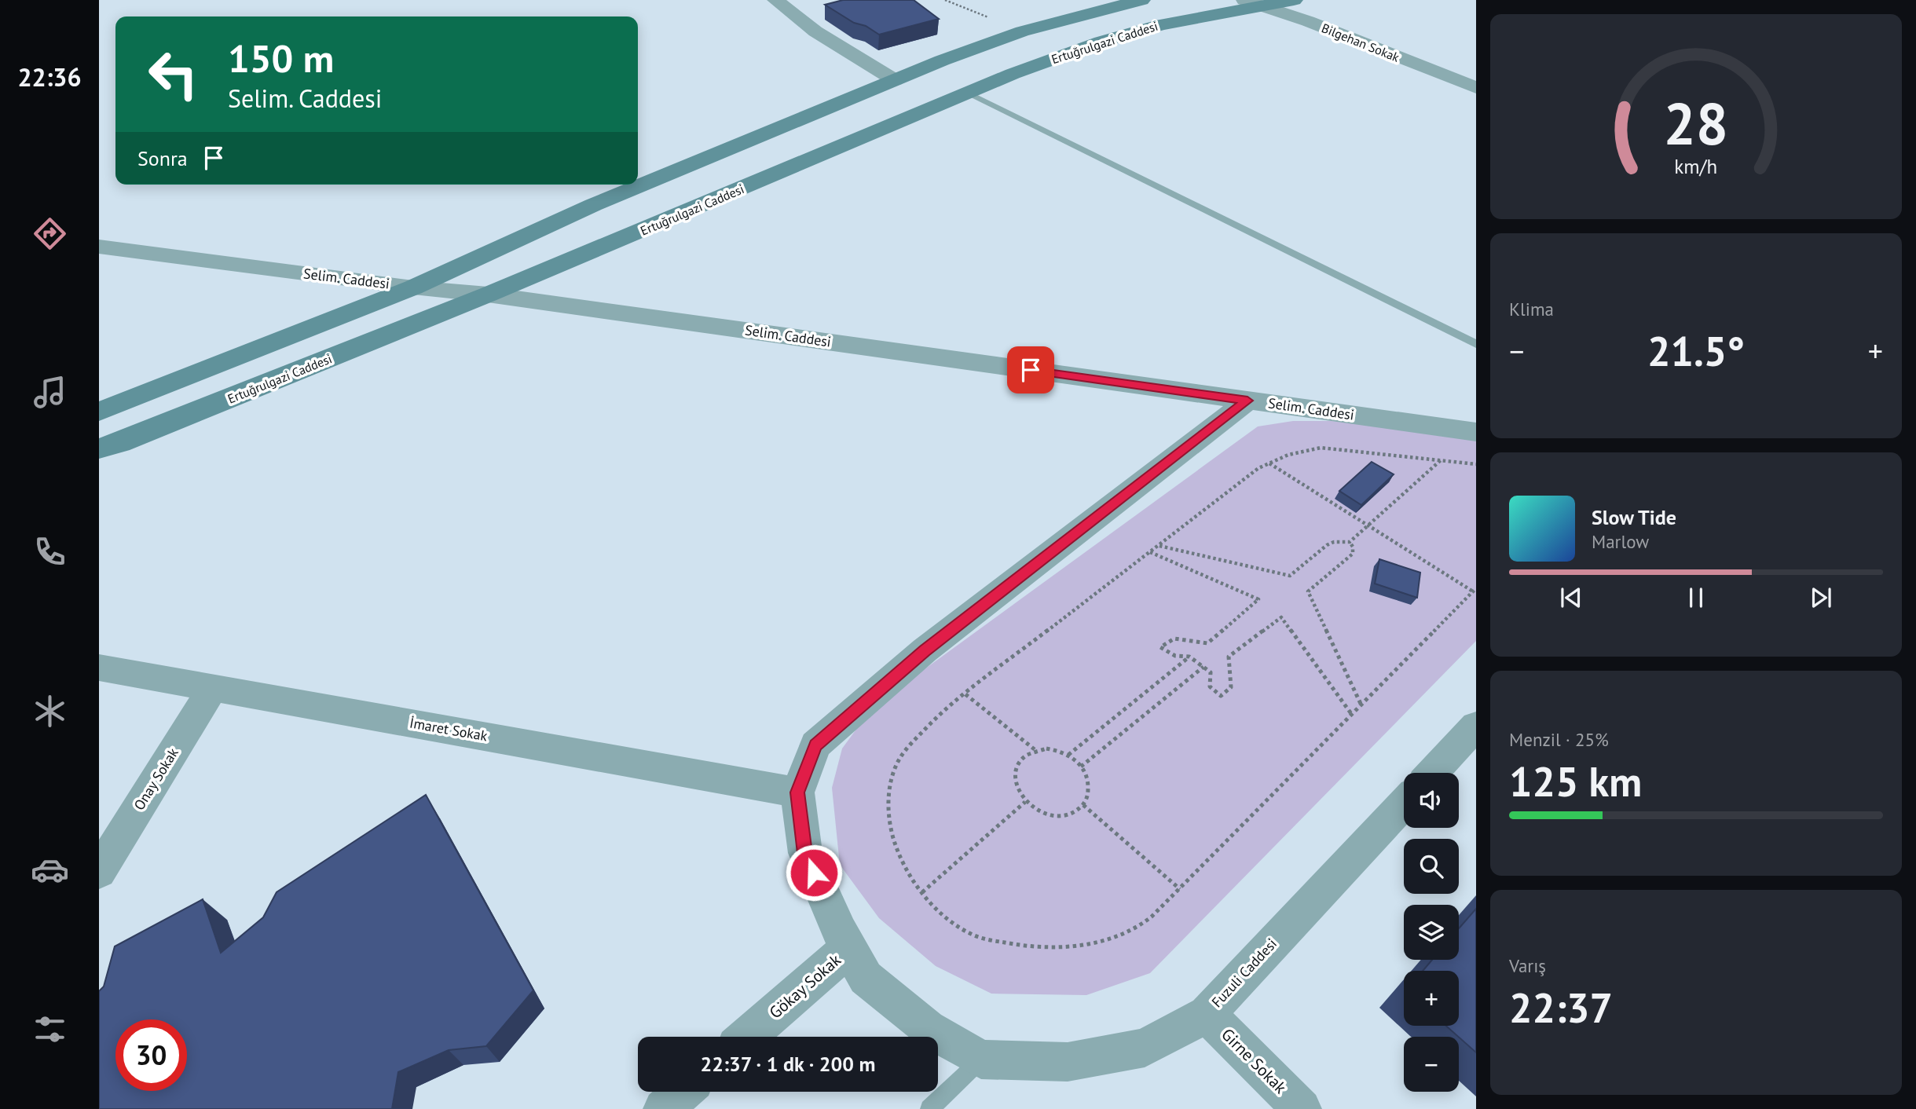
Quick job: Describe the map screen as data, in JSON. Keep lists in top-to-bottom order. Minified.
{"streets":{"street":["Ertuğrulgazi Caddesi","Bilgehan Sokak","Selim. Caddesi","İmaret Sokak","Onay Sokak","Fuzuli Caddesi","Gökay Sokak","Girne Sokak"]},"crossings":[["Ertuğrulgazi Caddesi","Bilgehan Sokak"],["Ertuğrulgazi Caddesi","Selim. Caddesi"],["Selim. Caddesi","Fuzuli Caddesi"],["İmaret Sokak","Onay Sokak"],["İmaret Sokak","Fuzuli Caddesi"],["Fuzuli Caddesi","Gökay Sokak"],["Fuzuli Caddesi","Girne Sokak"]],"page":{"tabs":"22:36","turn":["150 m","Selim. Caddesi"],"then":"Sonra","tile":["Klima",["Menzil · 25%","125 km"],["Varış","22:37"]],"heat":["−","21.5°","+"],"song":["Slow Tide","Marlow"],"map_buttons":["+","−"],"limit":"30","trip":"22:37 · 1 dk · 200 m","gauge":["28","km/h"]}}
